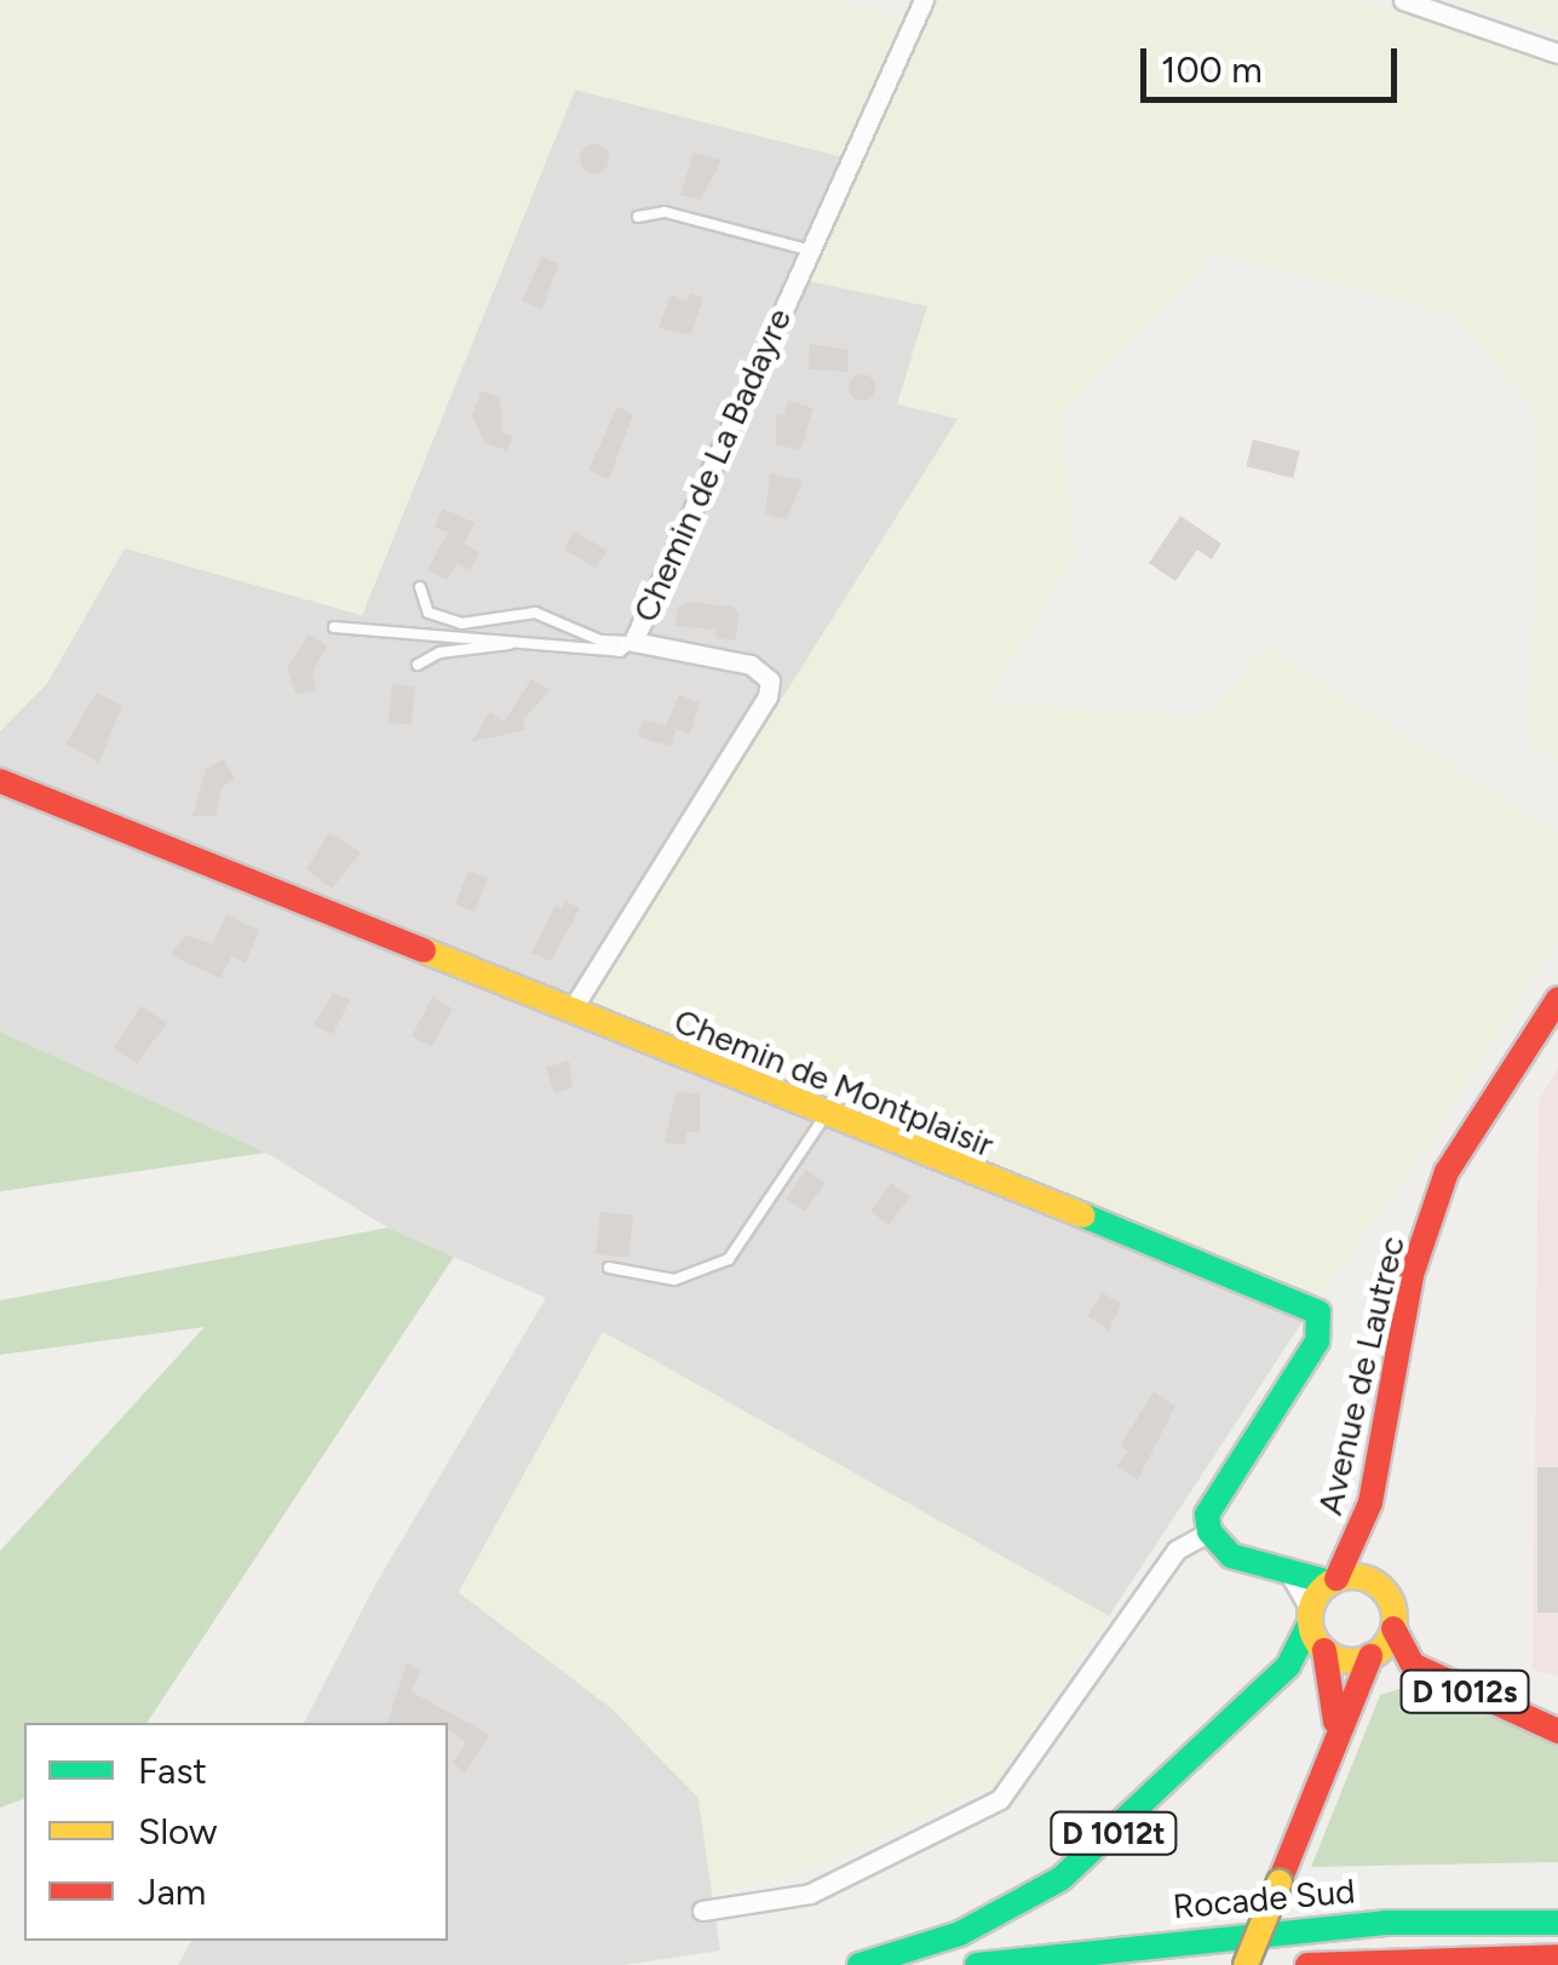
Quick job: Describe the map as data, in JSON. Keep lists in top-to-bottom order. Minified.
{"streets":{"main road":["Chemin de Montplaisir","Avenue de Lautrec","D 1012s","D 1012t","Rocade Sud"],"street":["Chemin de La Badayre"]},"crossings":[["Chemin de La Badayre","Chemin de Montplaisir"],["Avenue de Lautrec","D 1012s"],["Avenue de Lautrec","D 1012t"],["D 1012s","D 1012t"]],"legend":["Fast","Slow","Jam"],"scale_bar":"100 m"}
